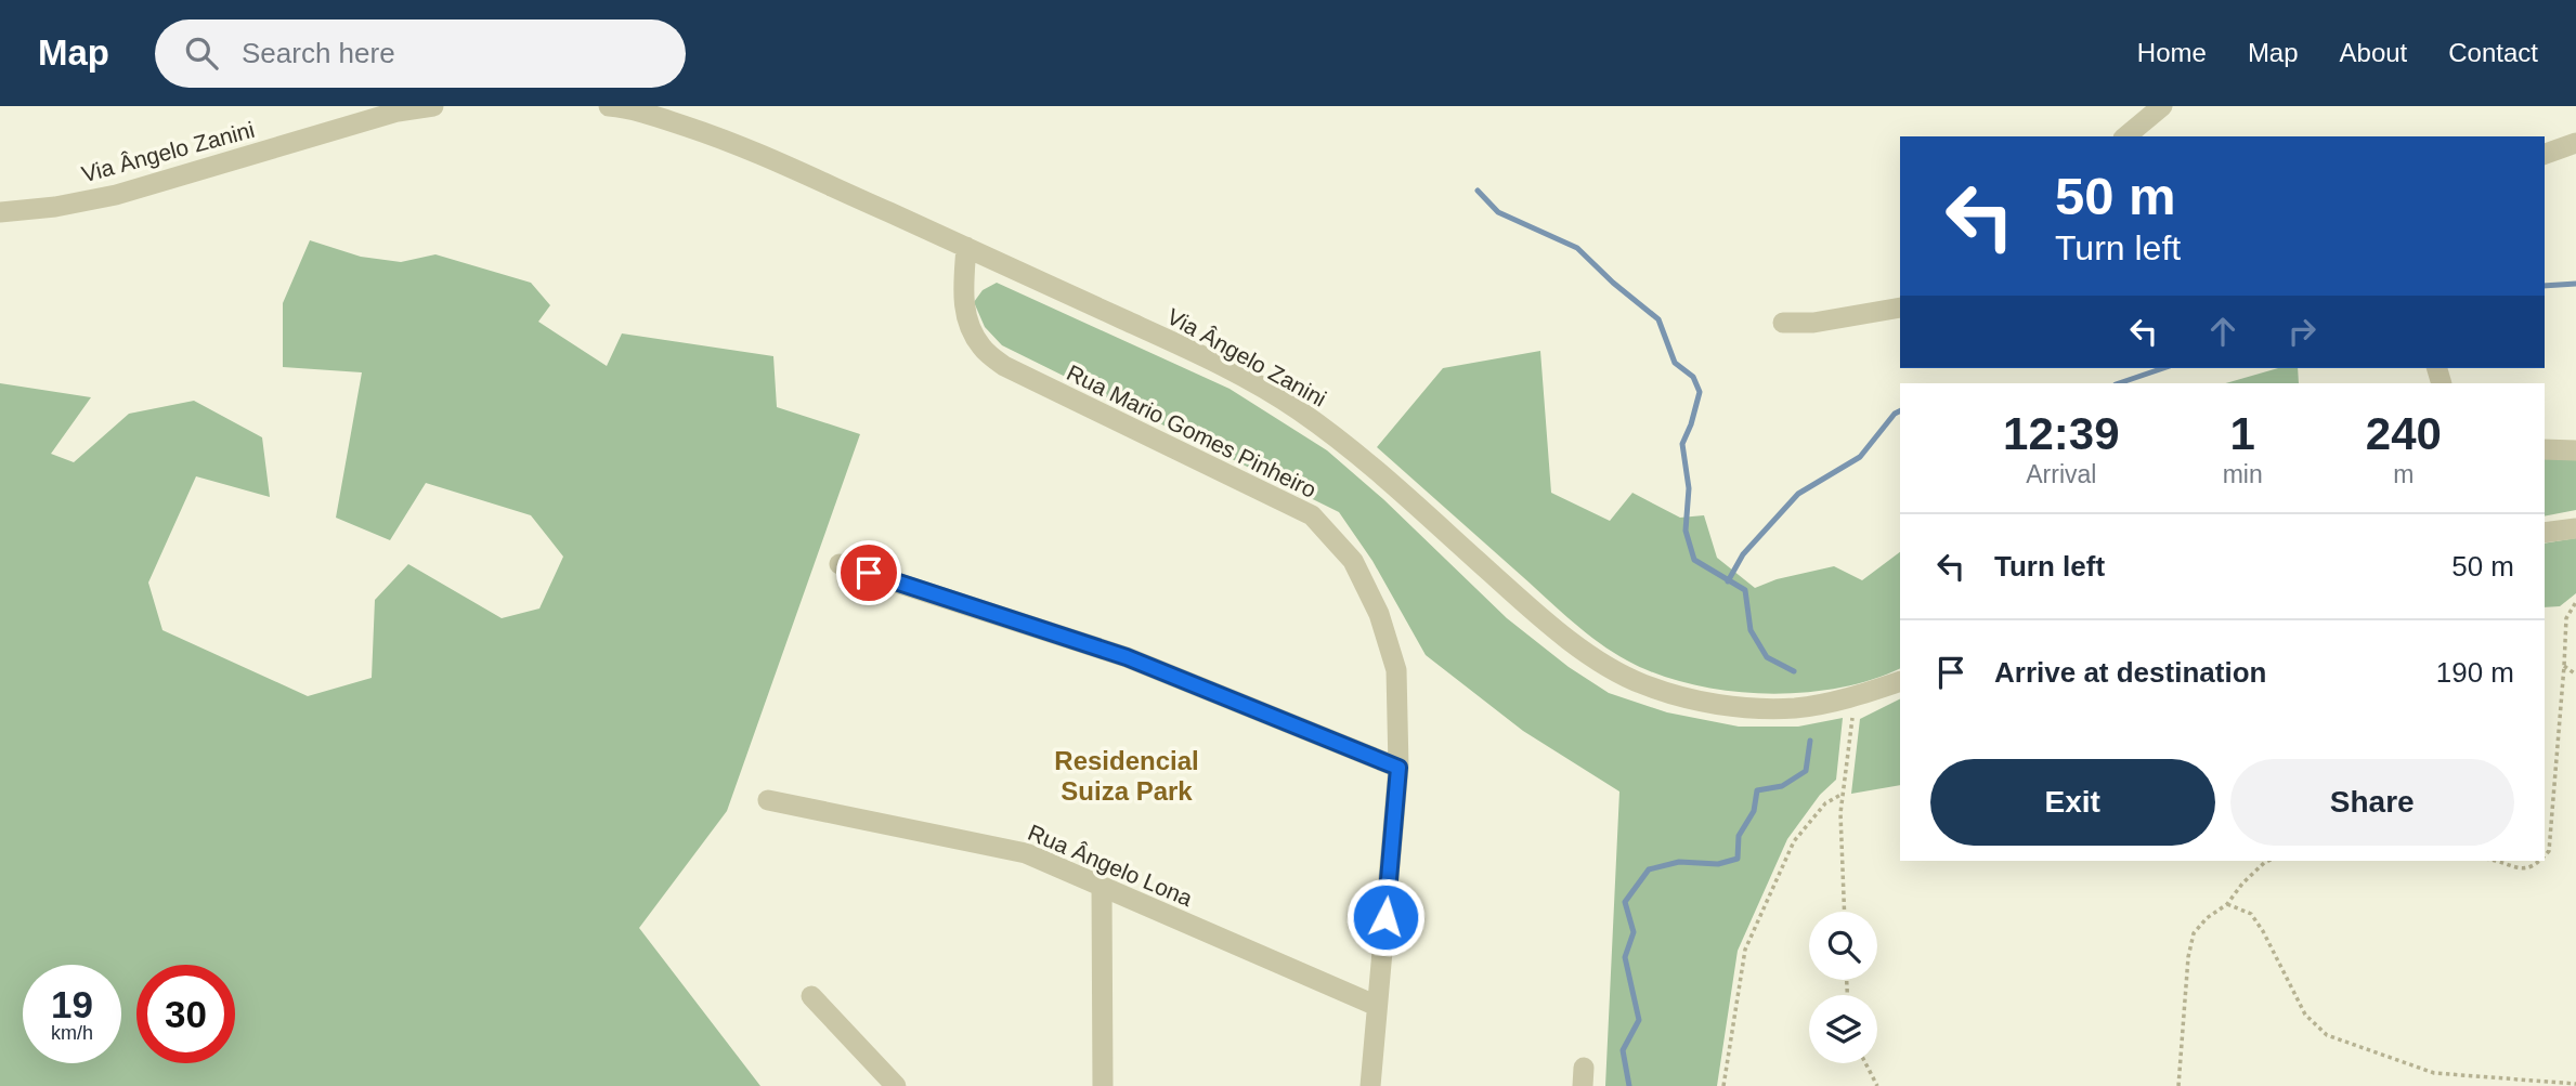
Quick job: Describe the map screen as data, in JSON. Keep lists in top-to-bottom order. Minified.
{"streets":{"street":["Via Ângelo Zanini","Rua Mario Gomes Pinheiro","Rua Ângelo Lona"]},"crossings":[["Via Ângelo Zanini","Rua Mario Gomes Pinheiro"],["Rua Mario Gomes Pinheiro","Rua Ângelo Lona"]],"districts":["Residencial Suiza Park"],"page":{"header":"Map","search":"Search here","nav":["Home","Map","About","Contact"],"turn":["50 m","Turn left"],"eta":["12:39","Arrival","1","min","240","m"],"list":[{"name":"Turn left","value":"50 m"},{"name":"Arrive at destination","value":"190 m"}],"buttons":["Exit","Share"],"speed":"19 km/h","limit":"30"}}
